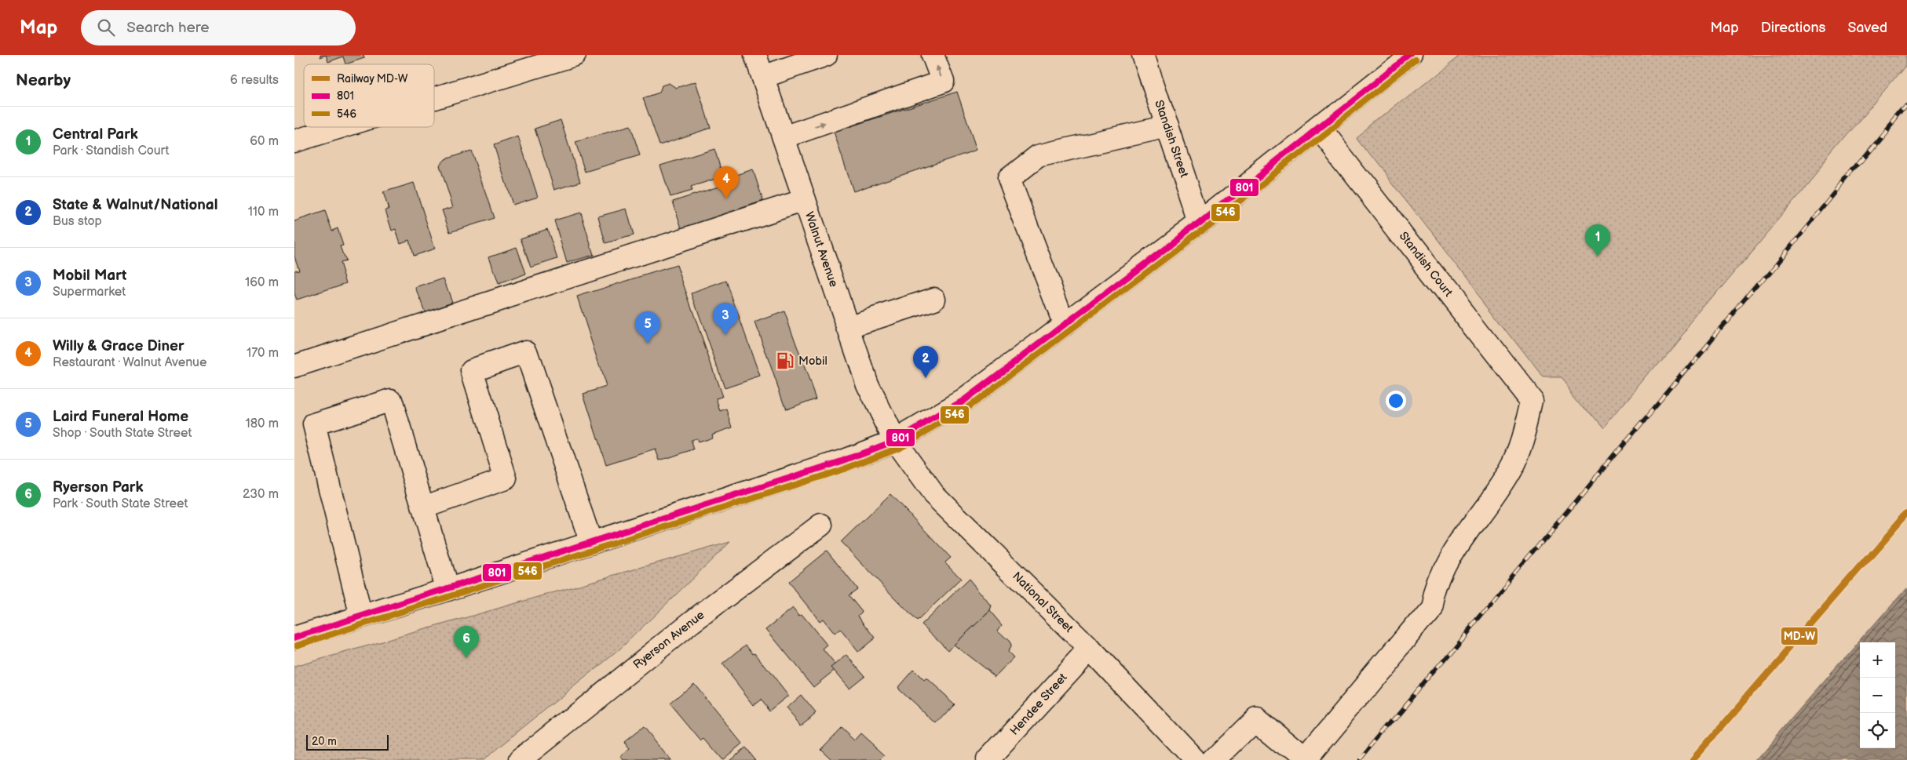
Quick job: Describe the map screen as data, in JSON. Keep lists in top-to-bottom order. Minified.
{"streets":{"street":["Standish Street","Walnut Avenue","Standish Court","National Street","Ryerson Avenue","Hendee Street"]},"crossings":[["Walnut Avenue","National Street"],["National Street","Hendee Street"]],"places":{"fuel station":["Mobil"]},"lines":["transit line 801","transit line 546","rail line MD-W"],"legend":["Railway MD-W","801","546"],"scale_bar":"20 m","page":{"header":"Map","search":"Search here","nav":["Map","Directions","Saved"],"heading":["Nearby","6 results"],"list":[{"mark":"1","name":"Central Park","note":"Park · Standish Court","value":"60 m"},{"mark":"2","name":"State & Walnut/National","note":"Bus stop","value":"110 m"},{"mark":"3","name":"Mobil Mart","note":"Supermarket","value":"160 m"},{"mark":"4","name":"Willy & Grace Diner","note":"Restaurant · Walnut Avenue","value":"170 m"},{"mark":"5","name":"Laird Funeral Home","note":"Shop · South State Street","value":"180 m"},{"mark":"6","name":"Ryerson Park","note":"Park · South State Street","value":"230 m"}],"pins":["4","1","3","5","2","6"],"map_buttons":["+","−"],"scale":"20 m"}}
